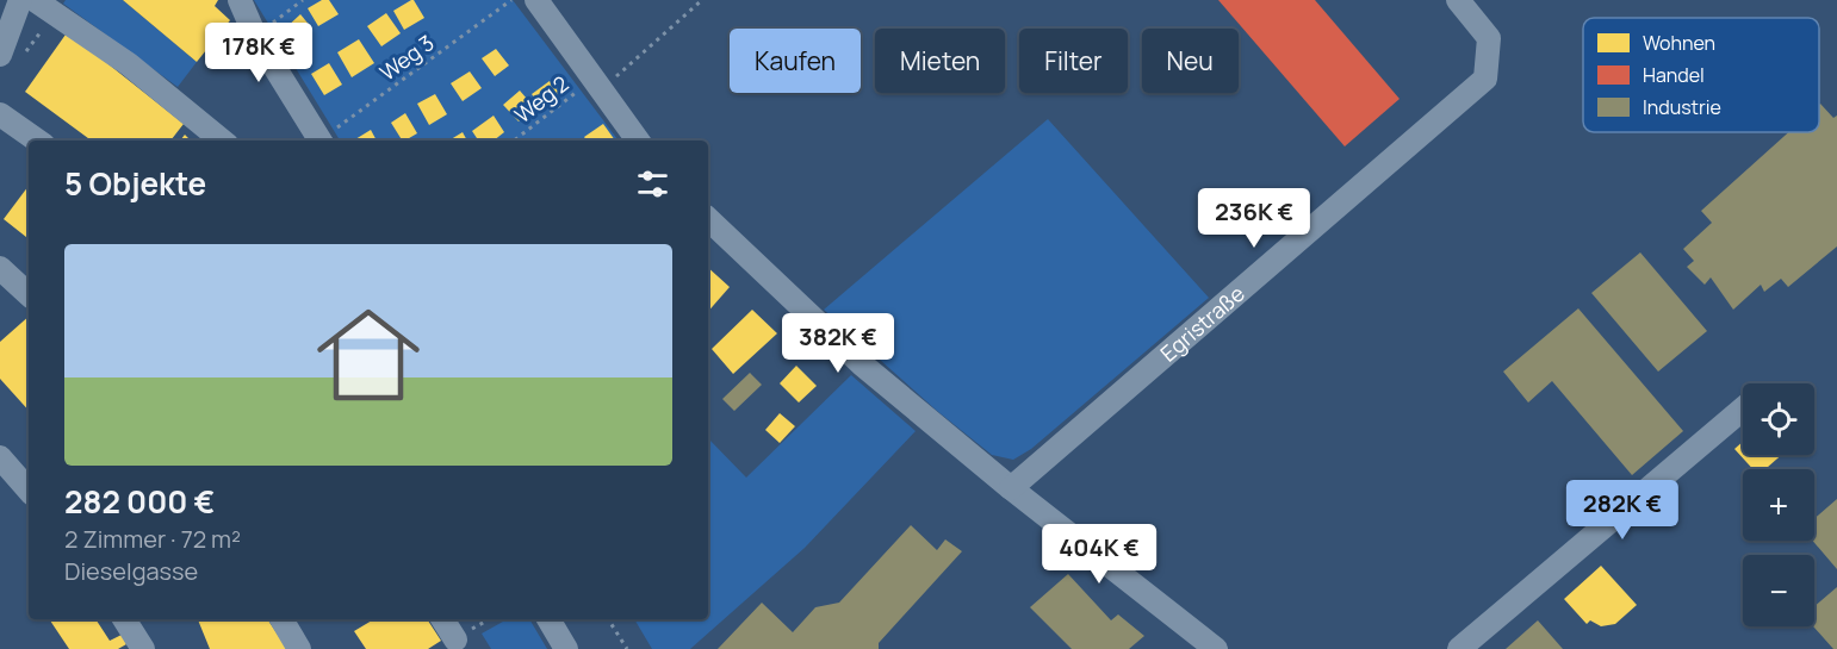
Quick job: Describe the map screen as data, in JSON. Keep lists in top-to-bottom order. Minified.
{"streets":{"street":["Egristraße"],"path":["Weg 3","Weg 2"]},"legend":["Wohnen","Handel","Industrie"],"page":{"price":["178K €","236K €","382K €","282K €","404K €"],"chip":["Kaufen","Mieten","Filter","Neu"],"heading":"5 Objekte","list":[{"name":"282 000 €","note":"2 Zimmer · 72 m² · Dieselgasse"}],"map_buttons":["+","−"]}}
